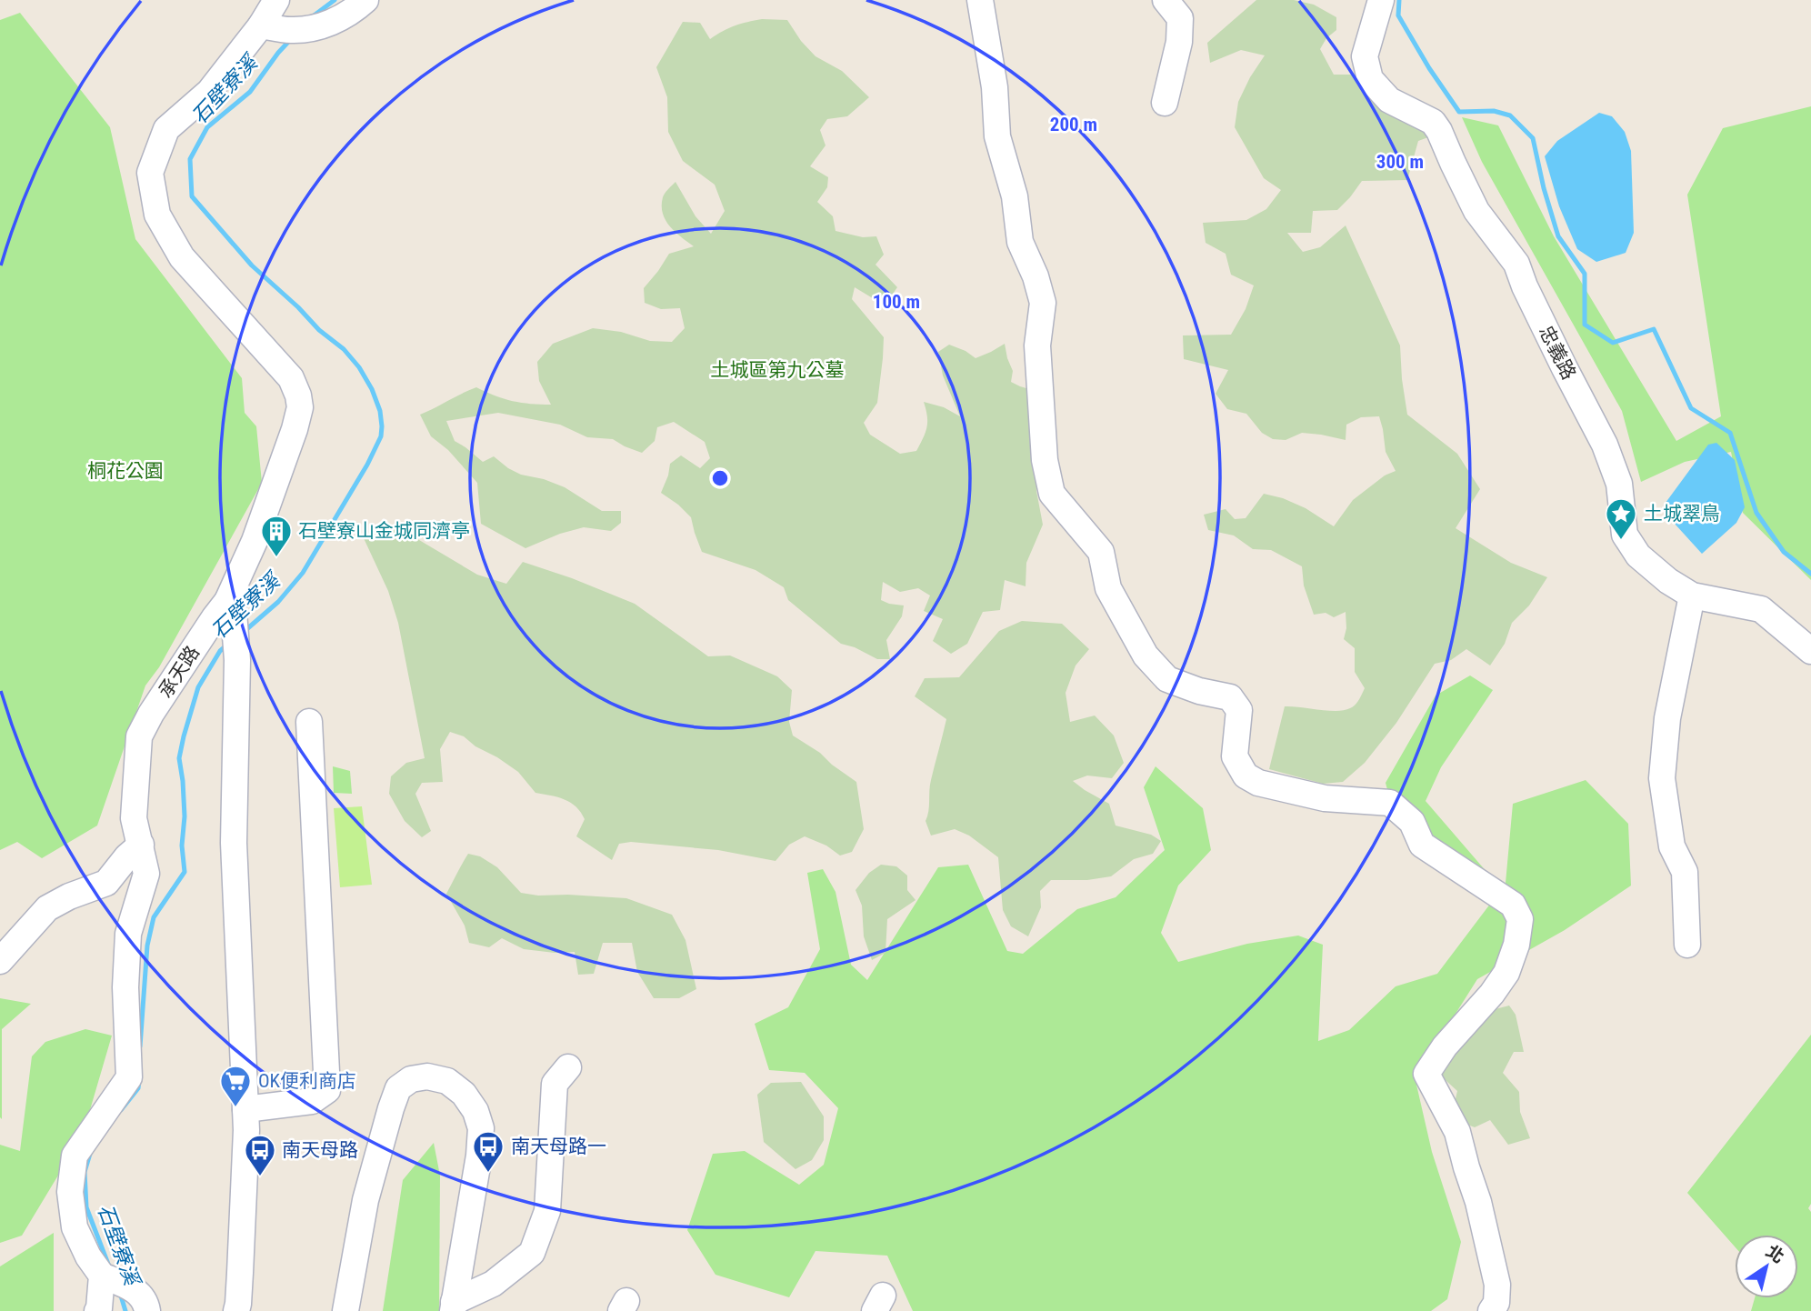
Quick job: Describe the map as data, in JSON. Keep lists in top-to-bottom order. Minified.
{"streets":{"street":["忠義路","承天路"]},"water":["石壁寮溪"],"parks":["土城區第九公墓","桐花公園"],"places":{"place":["土城翠鳥"],"building":["石壁寮山金城同濟亭"],"supermarket":["OK便利商店"],"bus stop":["南天母路一","南天母路"]},"north":"top right","rings":["200 m","300 m","100 m"]}
